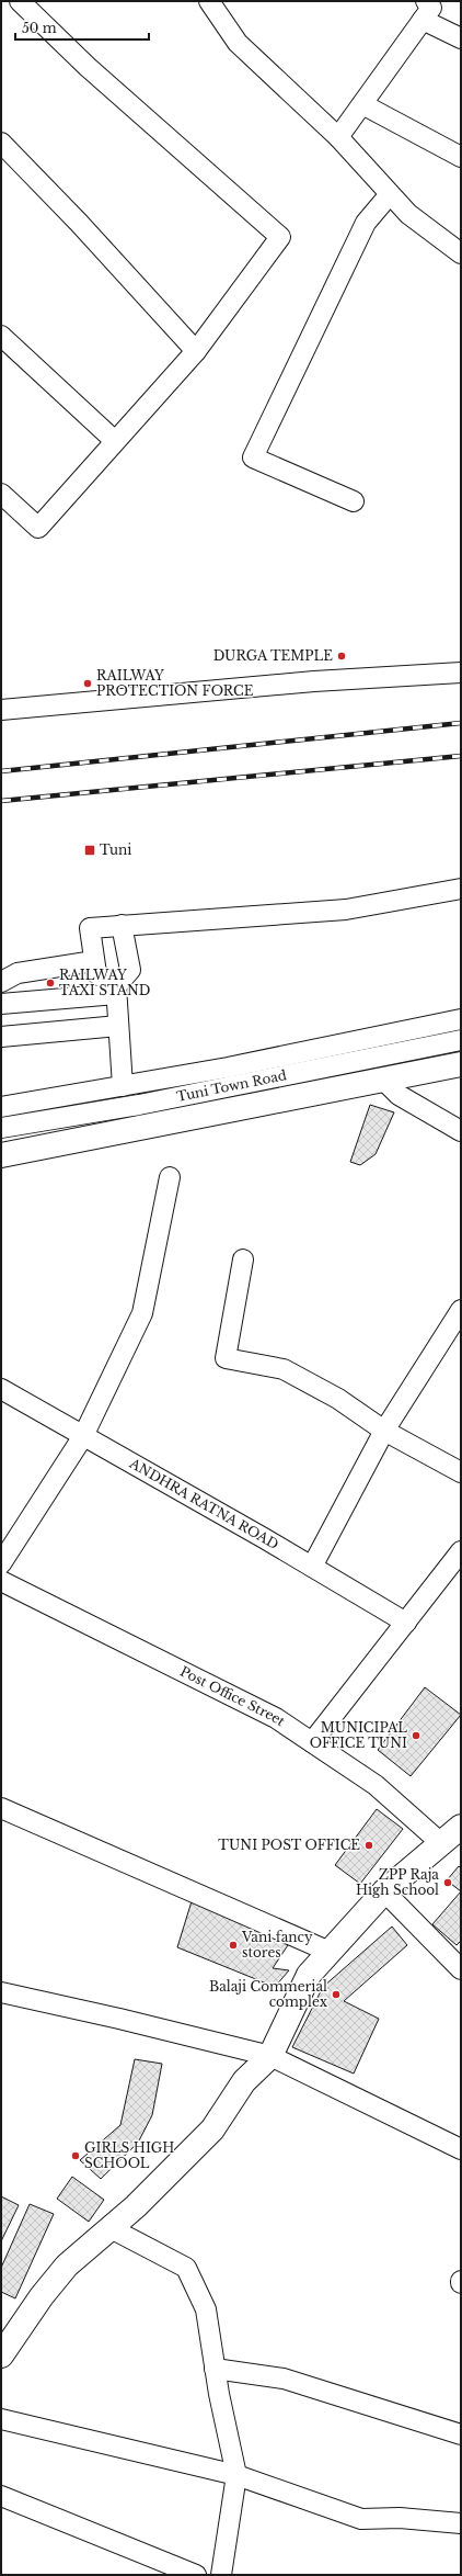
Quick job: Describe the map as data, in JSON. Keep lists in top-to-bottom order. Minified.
{"streets":{"street":["Tuni Town Road","ANDHRA RATNA ROAD","Post Office Street"]},"places":{"other":["DURGA TEMPLE","RAILWAY PROTECTION FORCE","RAILWAY TAXI STAND","MUNICIPAL OFFICE TUNI","TUNI POST OFFICE","ZPP Raja High School","Vani fancy stores","Balaji Commerial complex","GIRLS HIGH SCHOOL"],"transit":["Tuni"]},"scale_bar":"50 m"}
